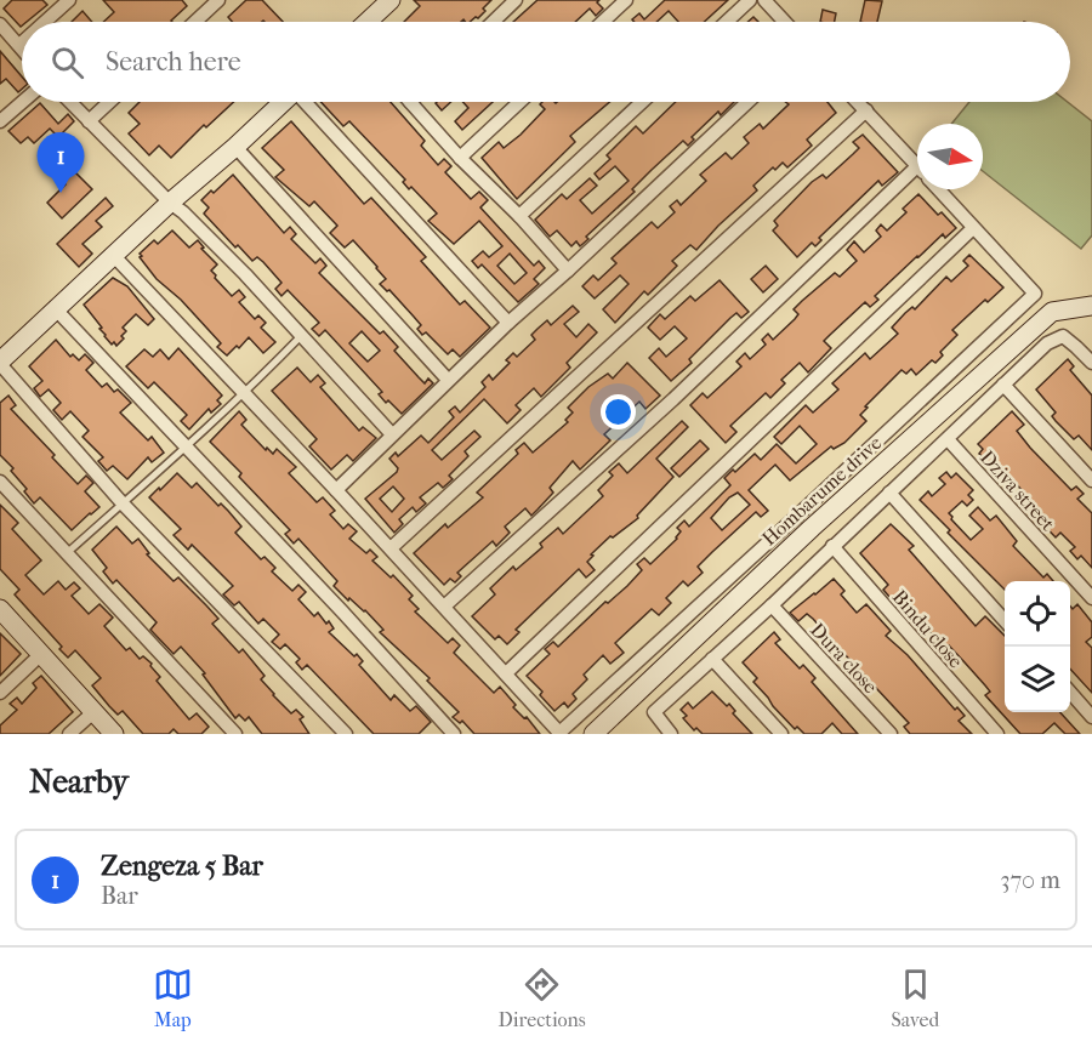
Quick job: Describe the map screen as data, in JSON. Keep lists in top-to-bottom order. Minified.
{"streets":{"street":["Hombarume drive","Dziva street","Bindu close","Dura close"]},"north":"right","page":{"search":"Search here","pins":"1","heading":"Nearby","list":[{"mark":"1","name":"Zengeza 5 Bar","note":"Bar","value":"370 m"}],"nav":["Map","Directions","Saved"]}}
